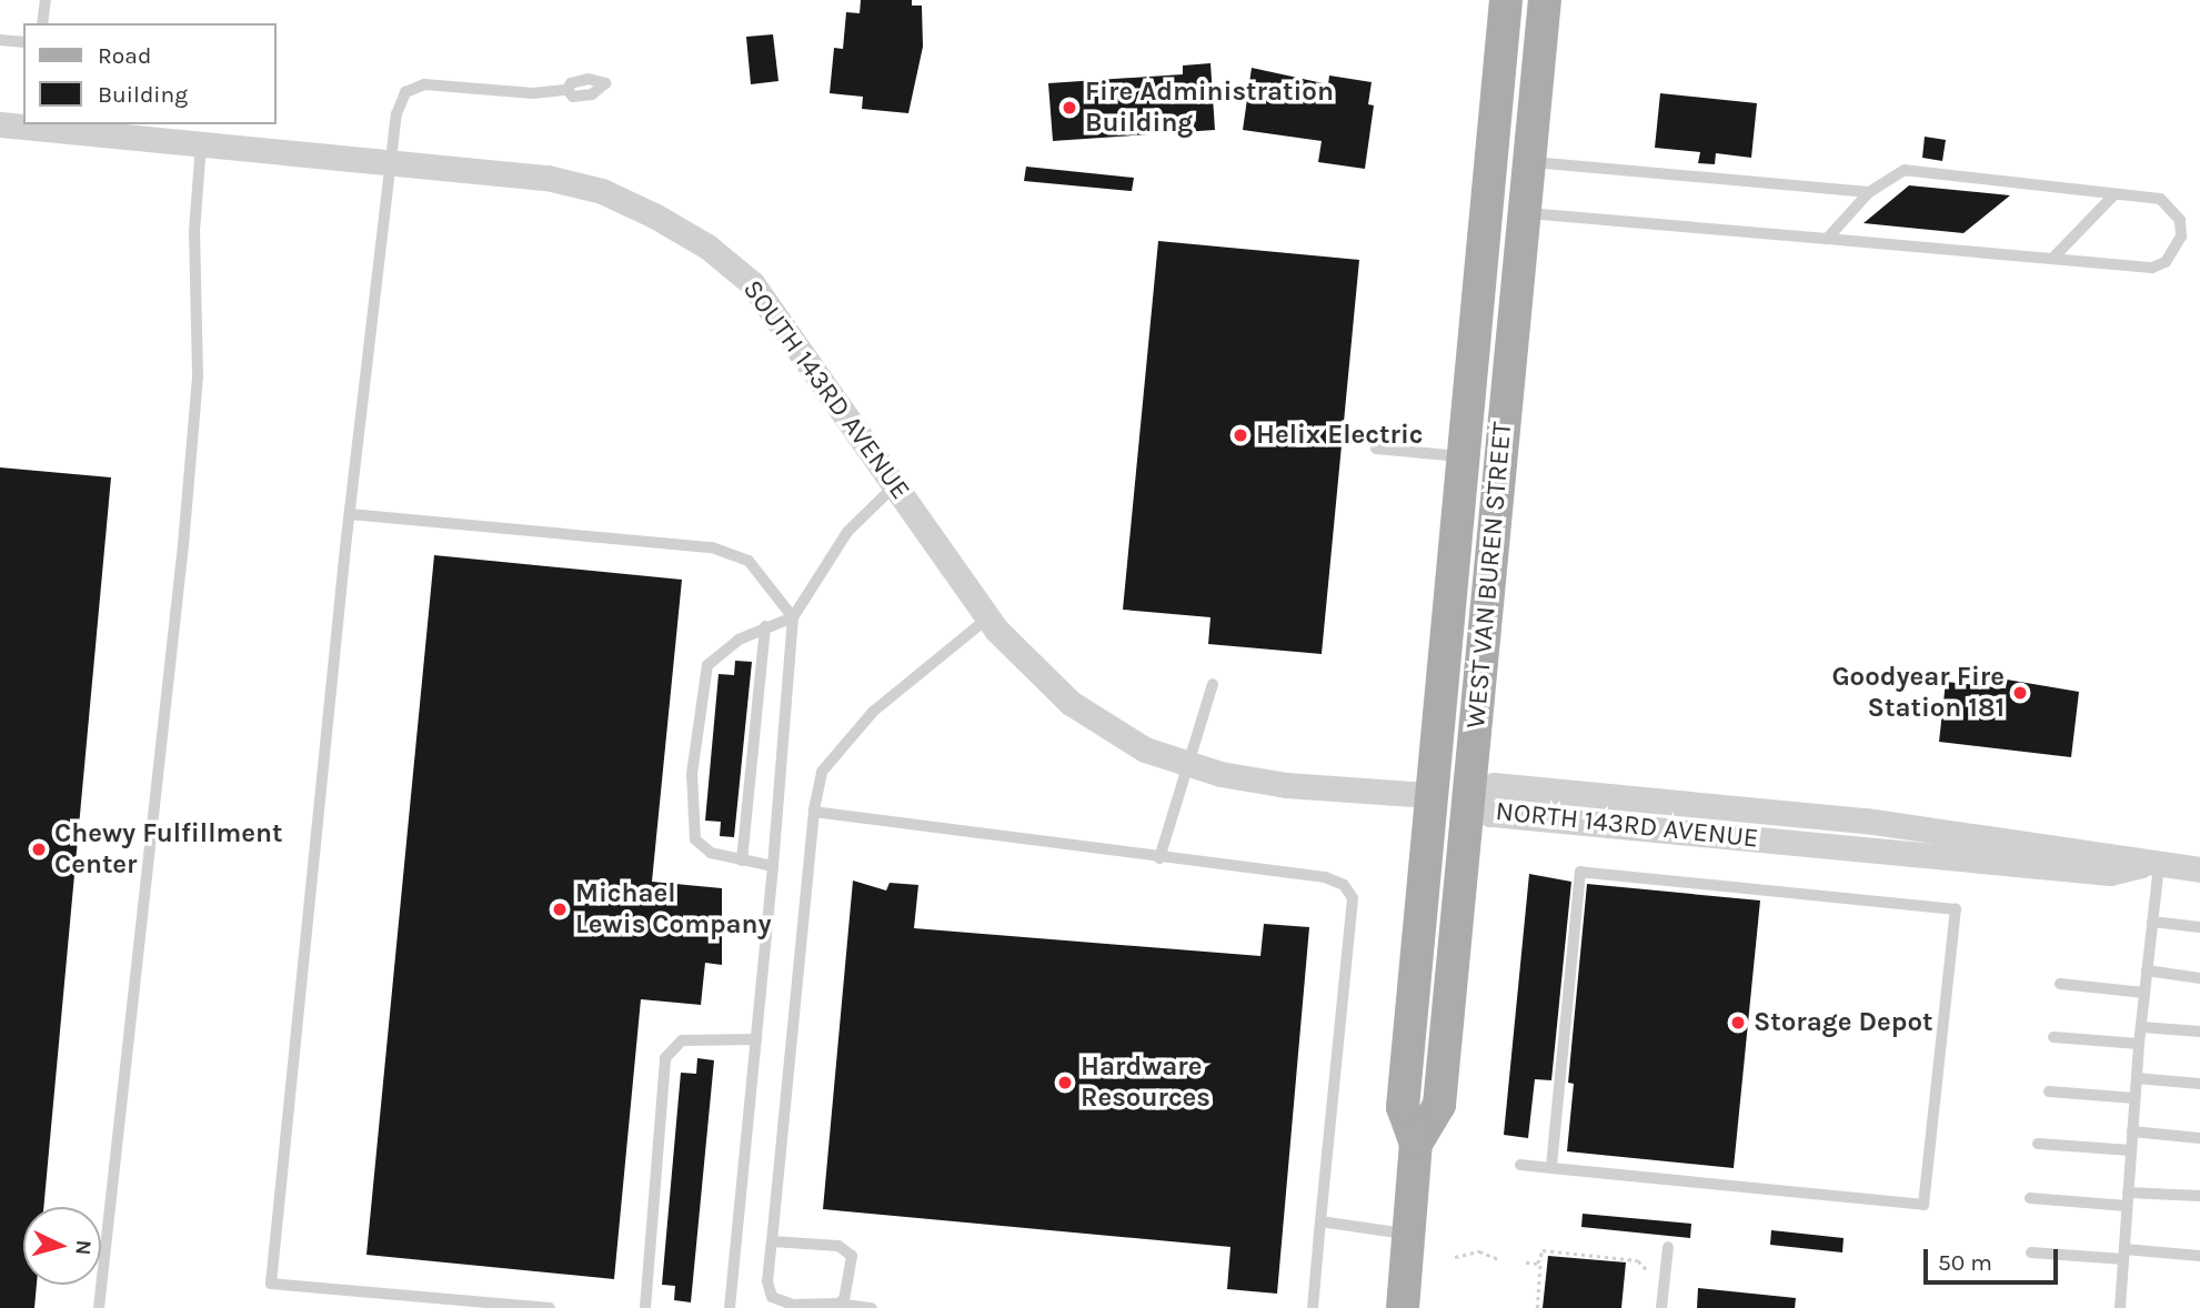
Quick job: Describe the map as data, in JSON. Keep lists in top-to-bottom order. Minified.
{"streets":{"main road":["WEST VAN BUREN STREET"],"street":["SOUTH 143RD AVENUE","NORTH 143RD AVENUE"]},"crossings":[["SOUTH 143RD AVENUE","WEST VAN BUREN STREET"],["WEST VAN BUREN STREET","NORTH 143RD AVENUE"]],"places":["Fire Administration Building","Helix Electric","Goodyear Fire Station 181","Chewy Fulfillment Center","Michael Lewis Company","Storage Depot","Hardware Resources"],"legend":["Road","Building"],"scale_bar":"50 m","north":"right"}
